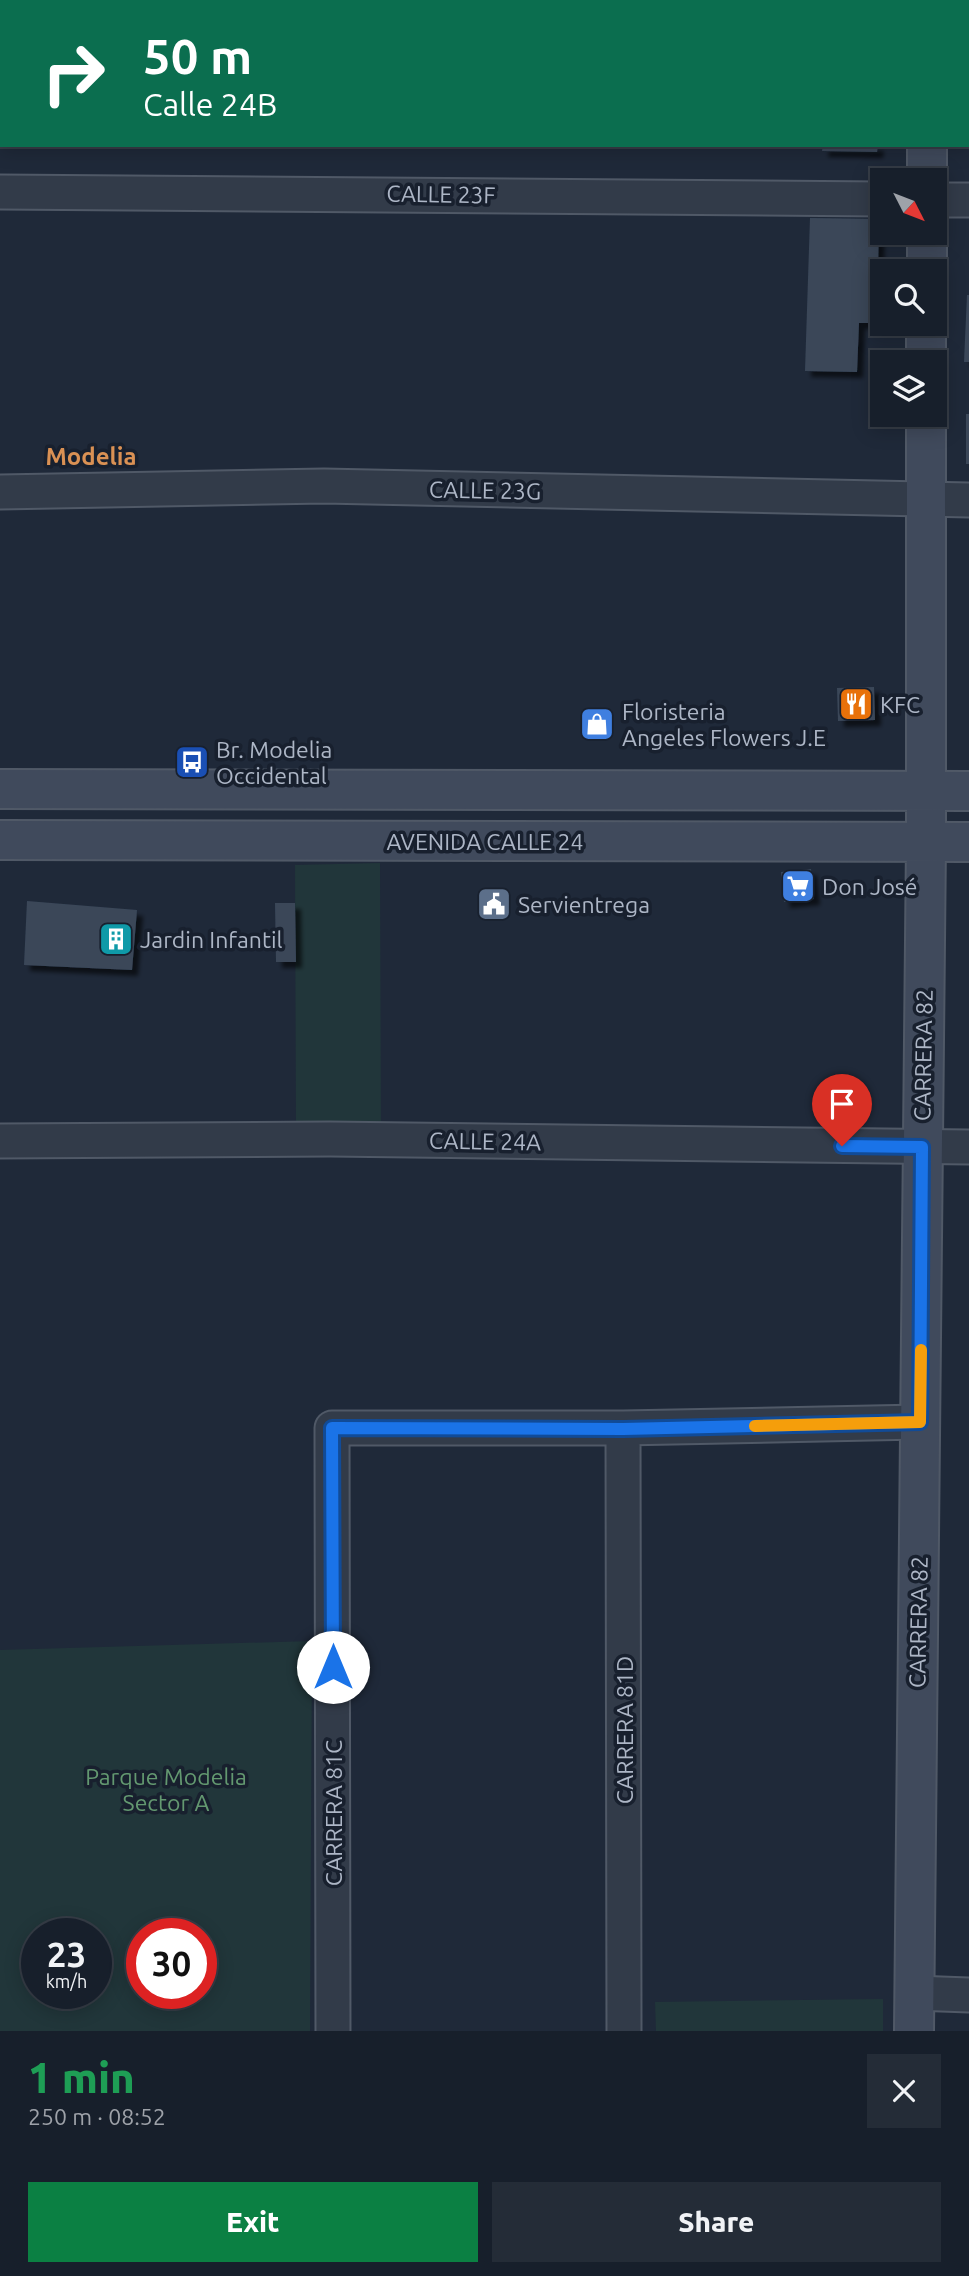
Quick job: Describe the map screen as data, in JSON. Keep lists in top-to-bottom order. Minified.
{"streets":{"main road":["AVENIDA CALLE 24","CARRERA 82"],"street":["CALLE 23F","CALLE 23G","CALLE 24A","CARRERA 81D","CARRERA 81C"]},"crossings":[["CALLE 23G","CARRERA 82"],["AVENIDA CALLE 24","CARRERA 82"],["CARRERA 82","CALLE 24A"],["CARRERA 81D","CARRERA 81C"]],"districts":["Modelia"],"parks":["Parque Modelia Sector A"],"places":{"restaurant":["KFC"],"shop":["Floristeria Angeles Flowers J.E"],"bus stop":["Br. Modelia Occidental"],"supermarket":["Don José"],"public building":["Servientrega"],"building":["Jardin Infantil"]},"north":"bottom right","page":{"turn":["50 m","Calle 24B"],"speed":"23 km/h","limit":"30","heading":["1 min","250 m · 08:52"],"buttons":["Exit","Share"]}}
